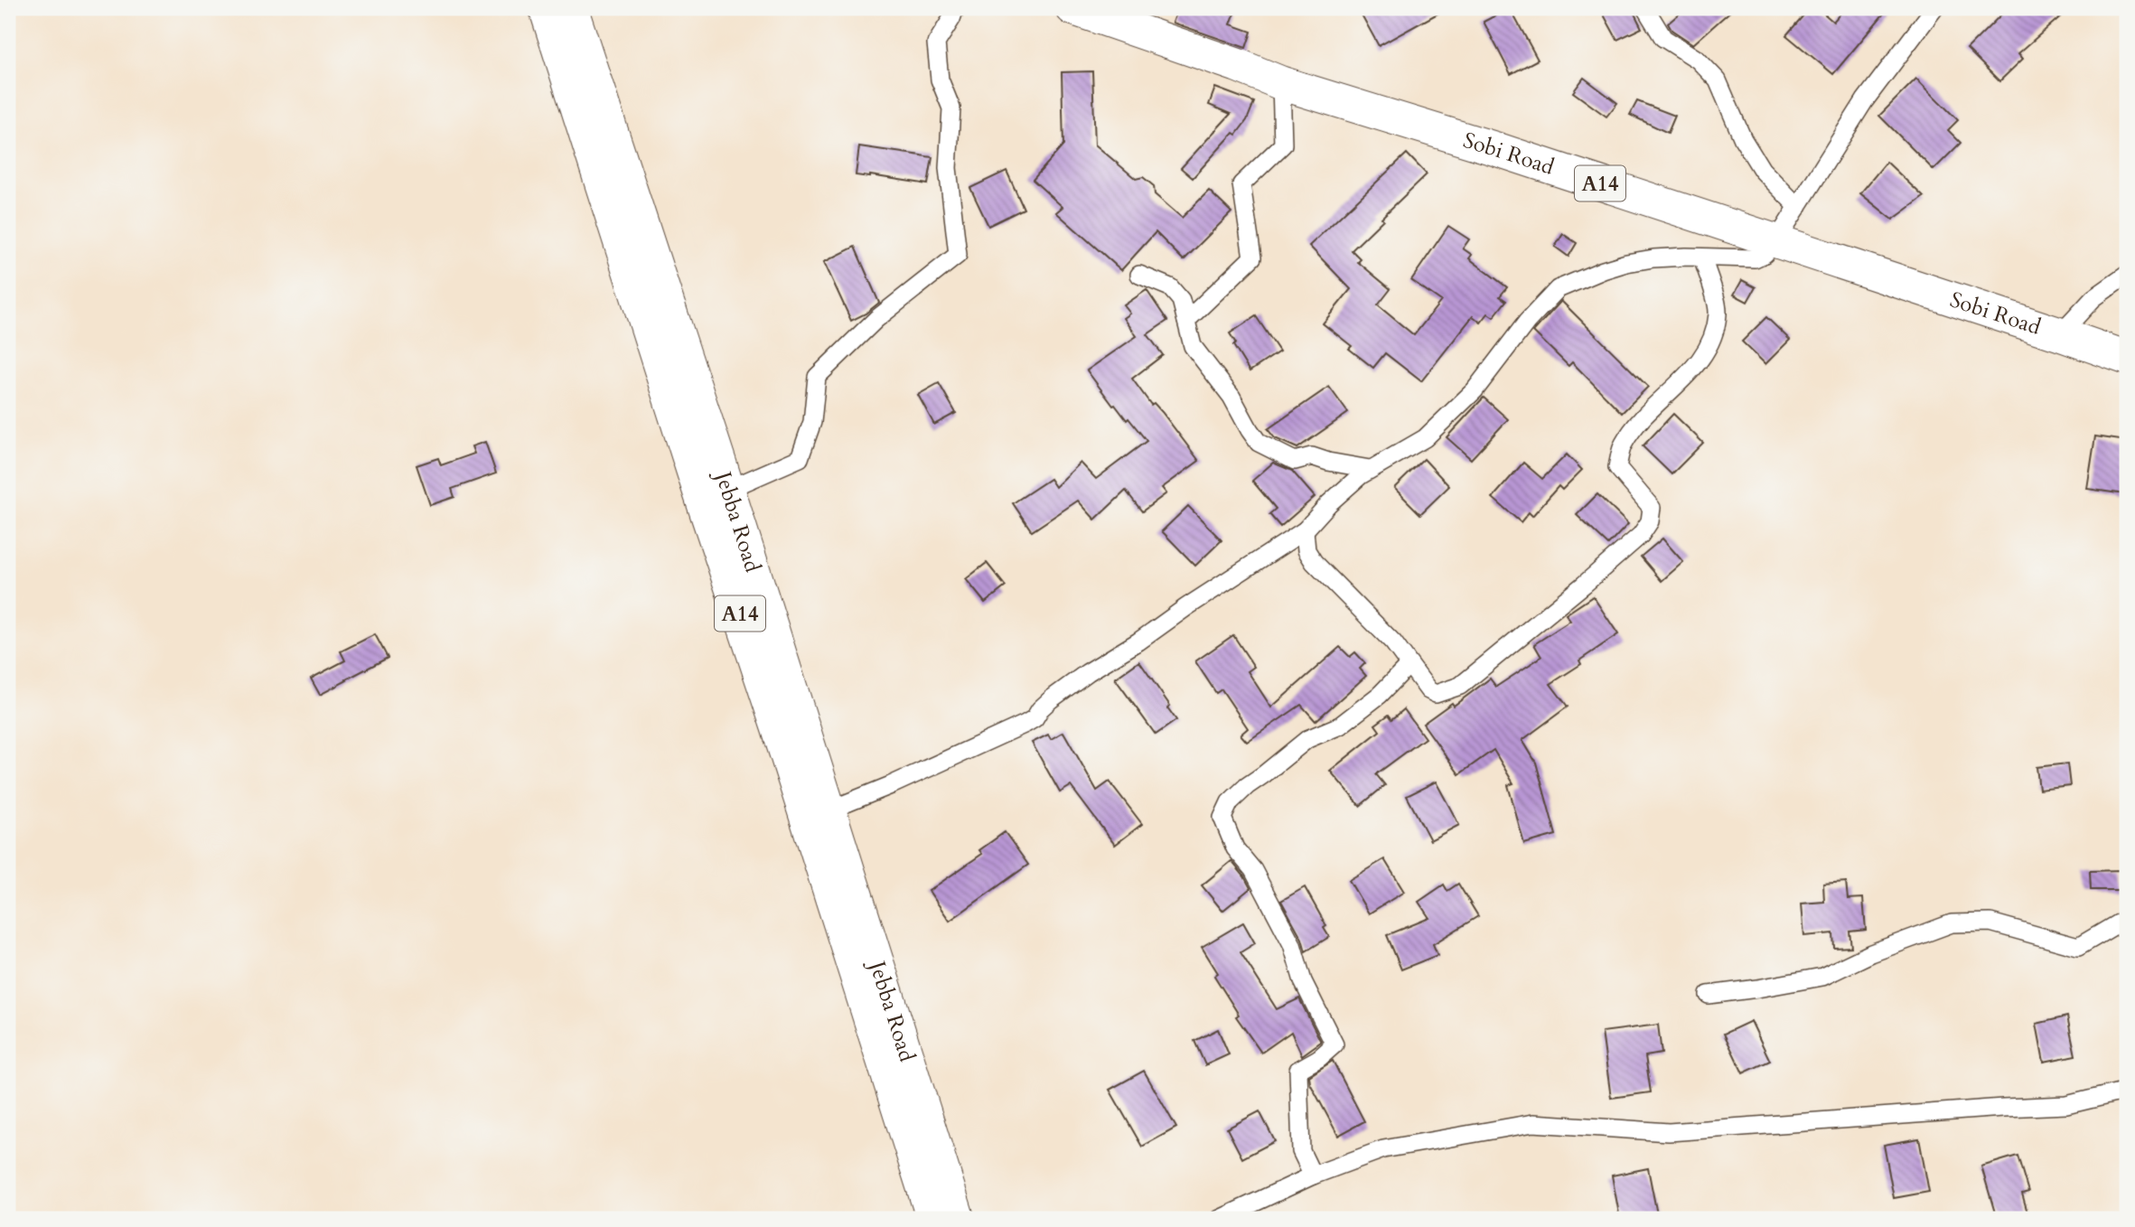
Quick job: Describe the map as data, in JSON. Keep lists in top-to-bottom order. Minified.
{"streets":{"highway":["Sobi Road","A14","Jebba Road"]}}
